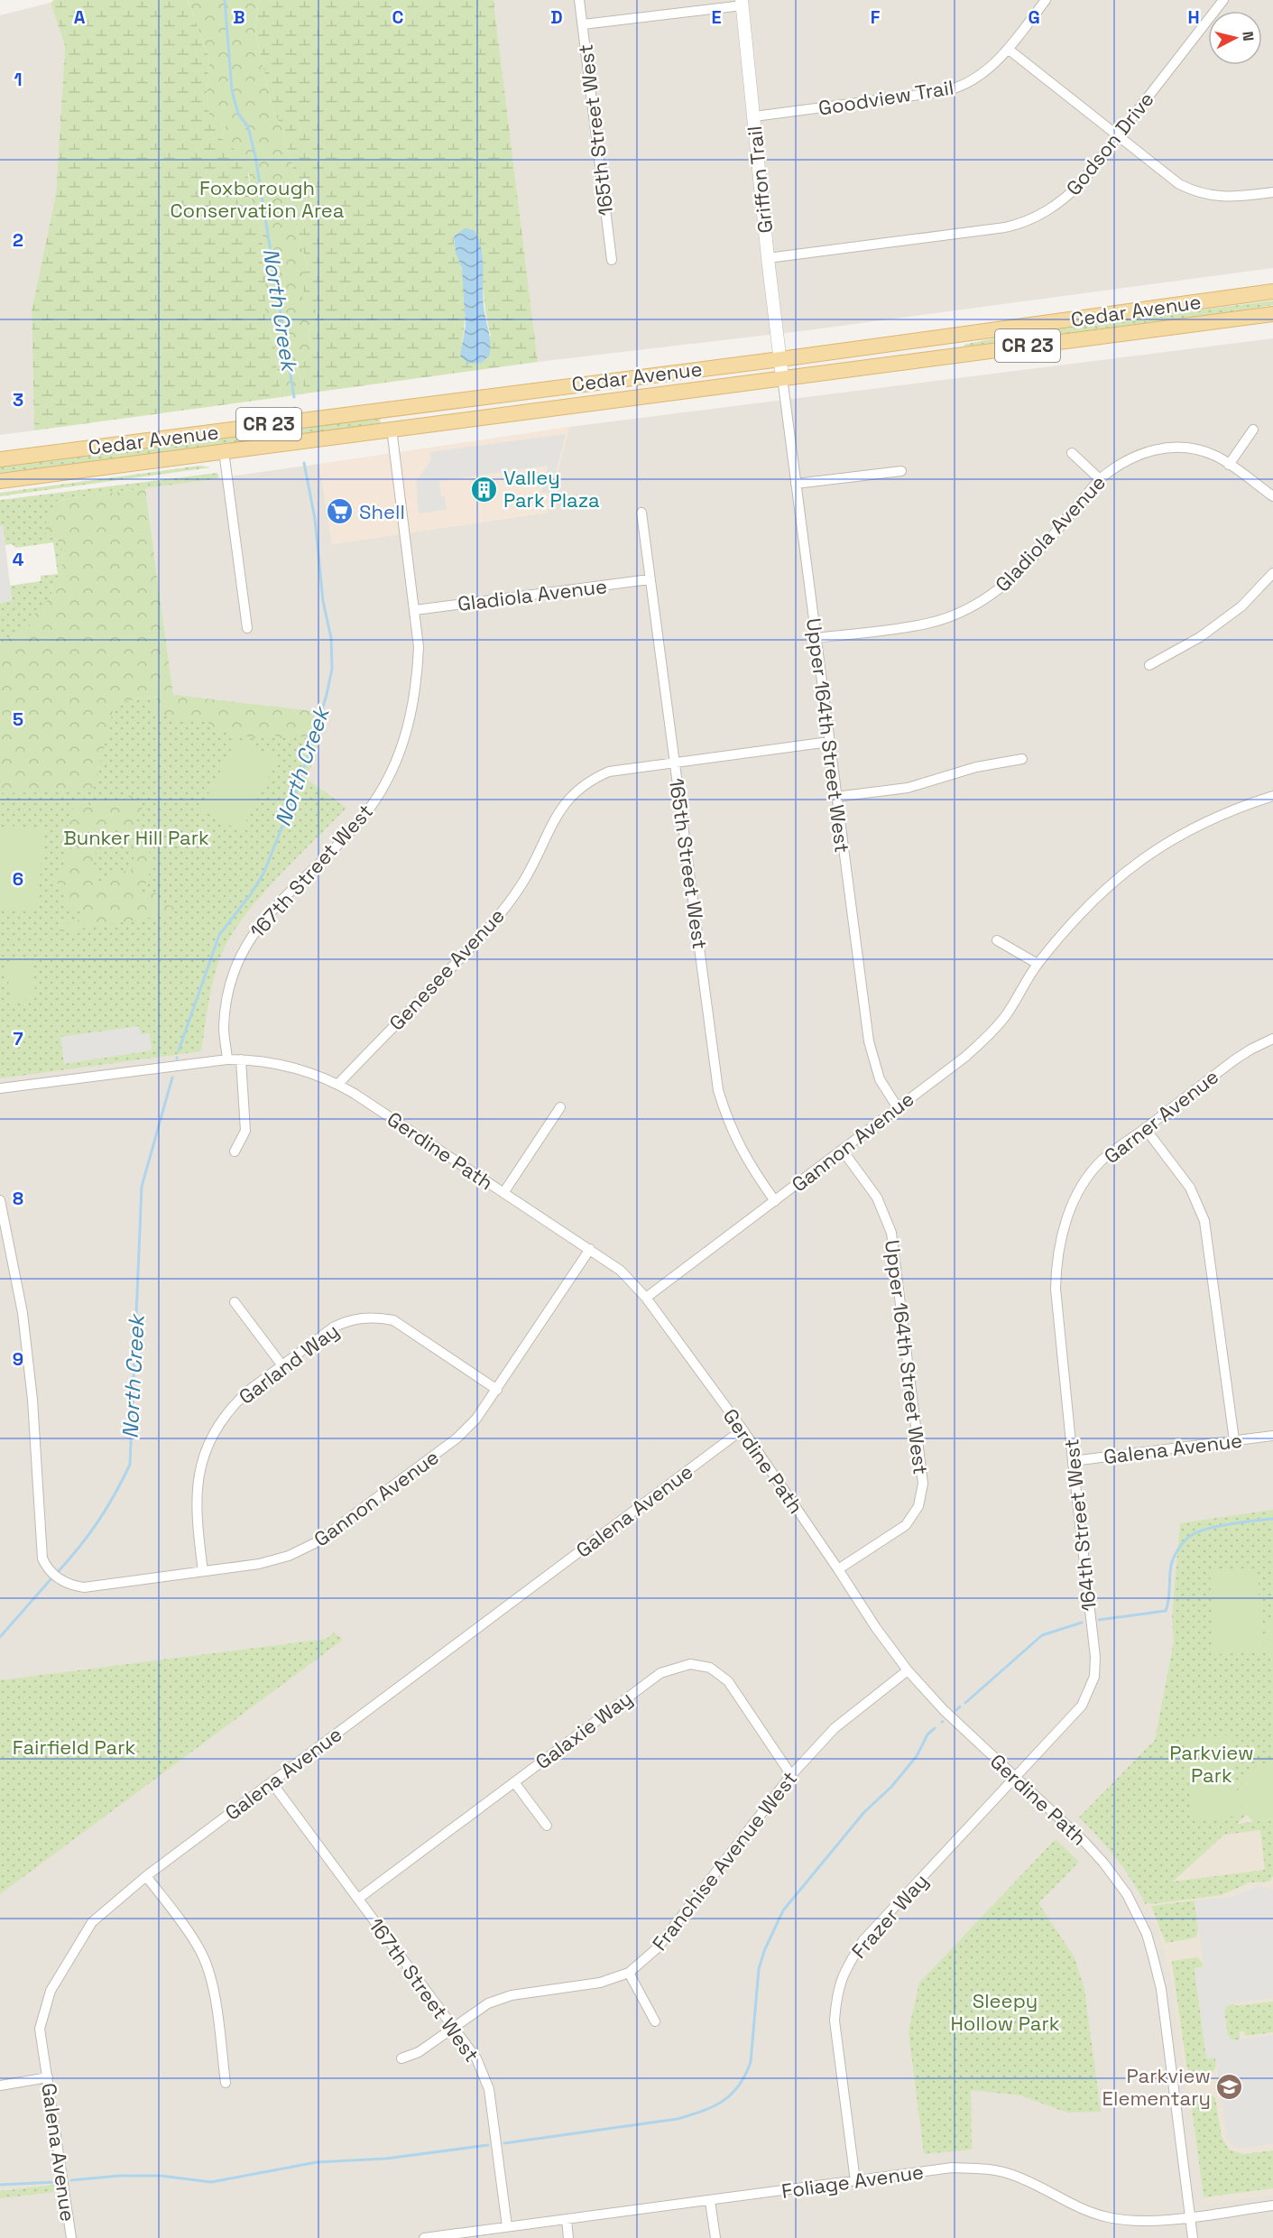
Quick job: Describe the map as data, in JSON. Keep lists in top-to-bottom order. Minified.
{"streets":{"main road":["Cedar Avenue","CR 23"],"street":["Goodview Trail","165th Street West","Godson Drive","Griffon Trail","Gladiola Avenue","Upper 164th Street West","167th Street West","Genesee Avenue","Garner Avenue","Gannon Avenue","Gerdine Path","Garland Way","Galena Avenue","164th Street West","Galaxie Way","Franchise Avenue West","Frazer Way","Foliage Avenue"]},"crossings":[["Goodview Trail","Griffon Trail"],["165th Street West","Gladiola Avenue"],["165th Street West","Genesee Avenue"],["165th Street West","Gannon Avenue"],["Godson Drive","Griffon Trail"],["Griffon Trail","Cedar Avenue"],["Griffon Trail","Upper 164th Street West"],["Cedar Avenue","Upper 164th Street West"],["Cedar Avenue","167th Street West"],["Gladiola Avenue","Upper 164th Street West"],["Gladiola Avenue","167th Street West"],["Upper 164th Street West","Genesee Avenue"],["Upper 164th Street West","Gannon Avenue"],["Upper 164th Street West","Gerdine Path"],["167th Street West","Gerdine Path"],["167th Street West","Galena Avenue"],["167th Street West","Galaxie Way"],["167th Street West","Franchise Avenue West"],["167th Street West","Foliage Avenue"],["Genesee Avenue","Gerdine Path"],["Garner Avenue","164th Street West"],["Gannon Avenue","Gerdine Path"],["Gannon Avenue","Garland Way"],["Gerdine Path","Galena Avenue"],["Gerdine Path","164th Street West"],["Gerdine Path","Franchise Avenue West"],["Gerdine Path","Frazer Way"],["Gerdine Path","Foliage Avenue"],["Galena Avenue","164th Street West"],["164th Street West","Frazer Way"],["Galaxie Way","Franchise Avenue West"],["Frazer Way","Foliage Avenue"]],"water":["North Creek"],"parks":["Foxborough Conservation Area","Bunker Hill Park","Fairfield Park","Parkview Park","Sleepy Hollow Park"],"places":{"building":["Valley Park Plaza"],"supermarket":["Shell"],"school or university":["Parkview Elementary"]},"north":"right","grid":{"columns":["A","B","C","D","E","F","G","H"],"rows":["1","2","3","4","5","6","7","8","9"]}}
